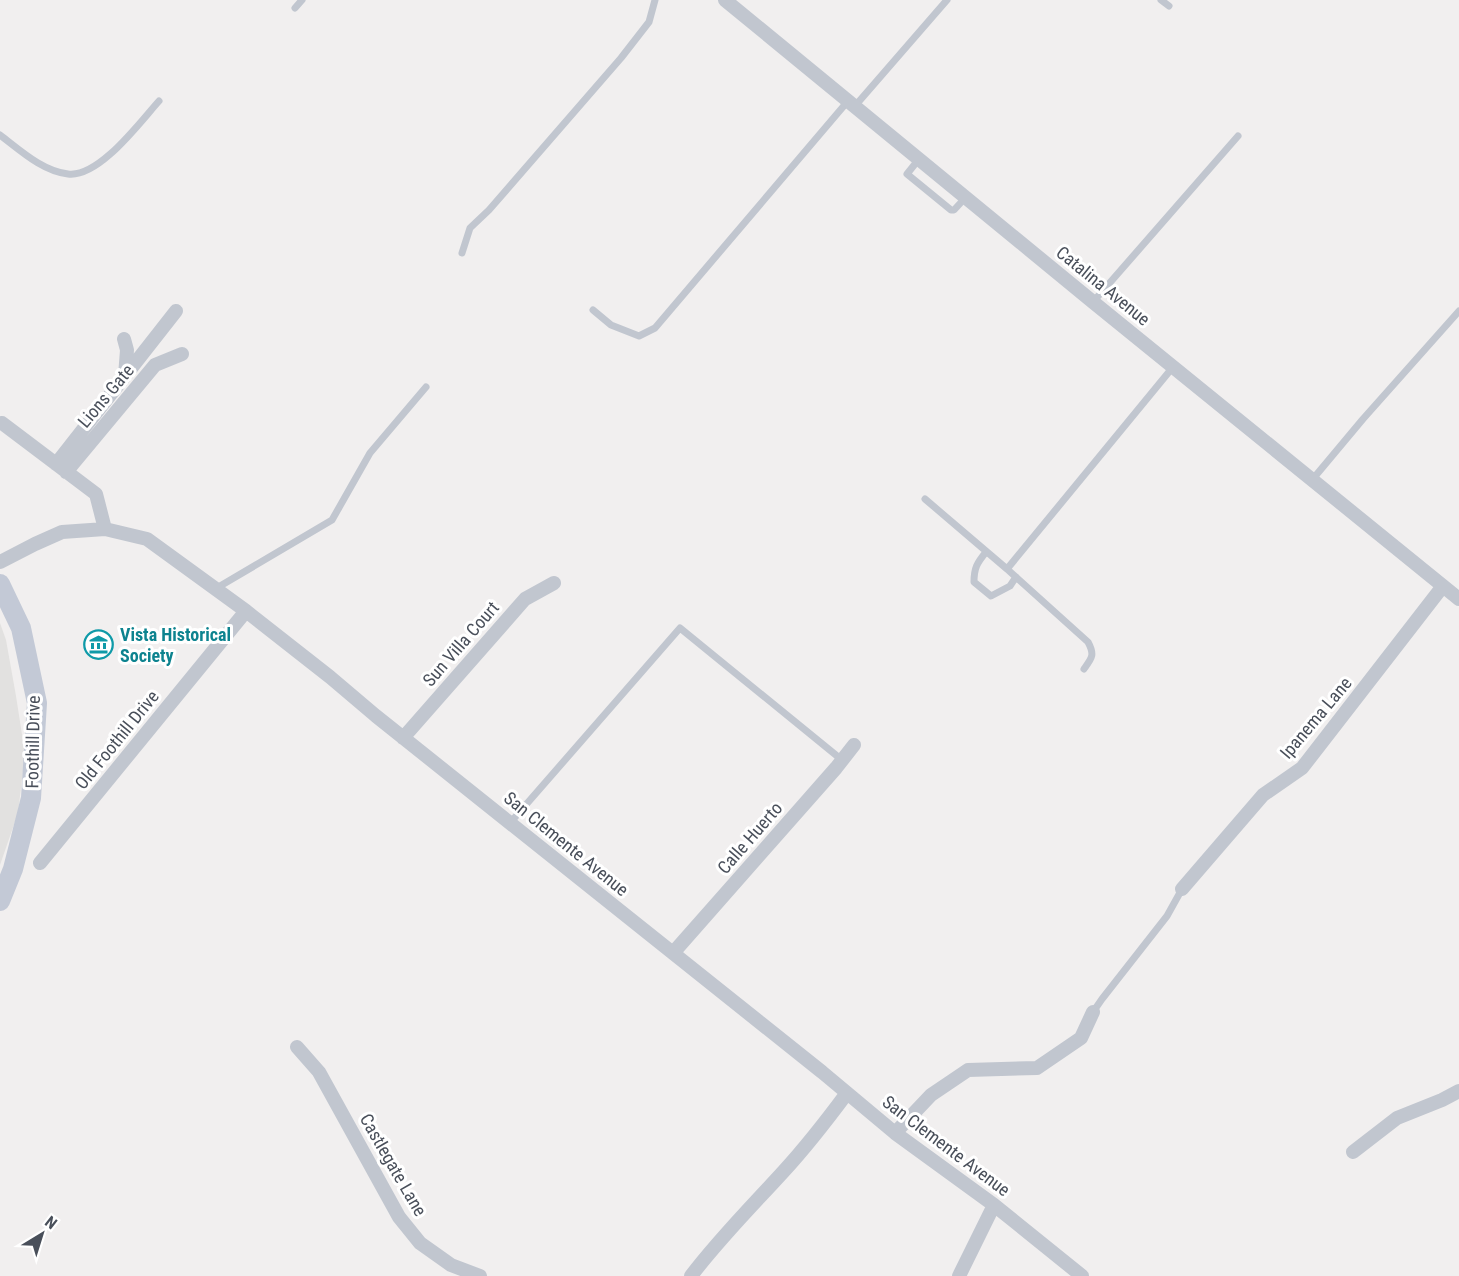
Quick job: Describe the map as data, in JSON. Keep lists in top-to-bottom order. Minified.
{"streets":{"main road":["Foothill Drive"],"street":["Catalina Avenue","Lions Gate","Sun Villa Court","Ipanema Lane","Old Foothill Drive","Calle Huerto","San Clemente Avenue","Castlegate Lane"]},"crossings":[["Catalina Avenue","Ipanema Lane"],["Sun Villa Court","San Clemente Avenue"],["Old Foothill Drive","San Clemente Avenue"],["Calle Huerto","San Clemente Avenue"]],"places":{"museum":["Vista Historical Society"]},"north":"top right"}
